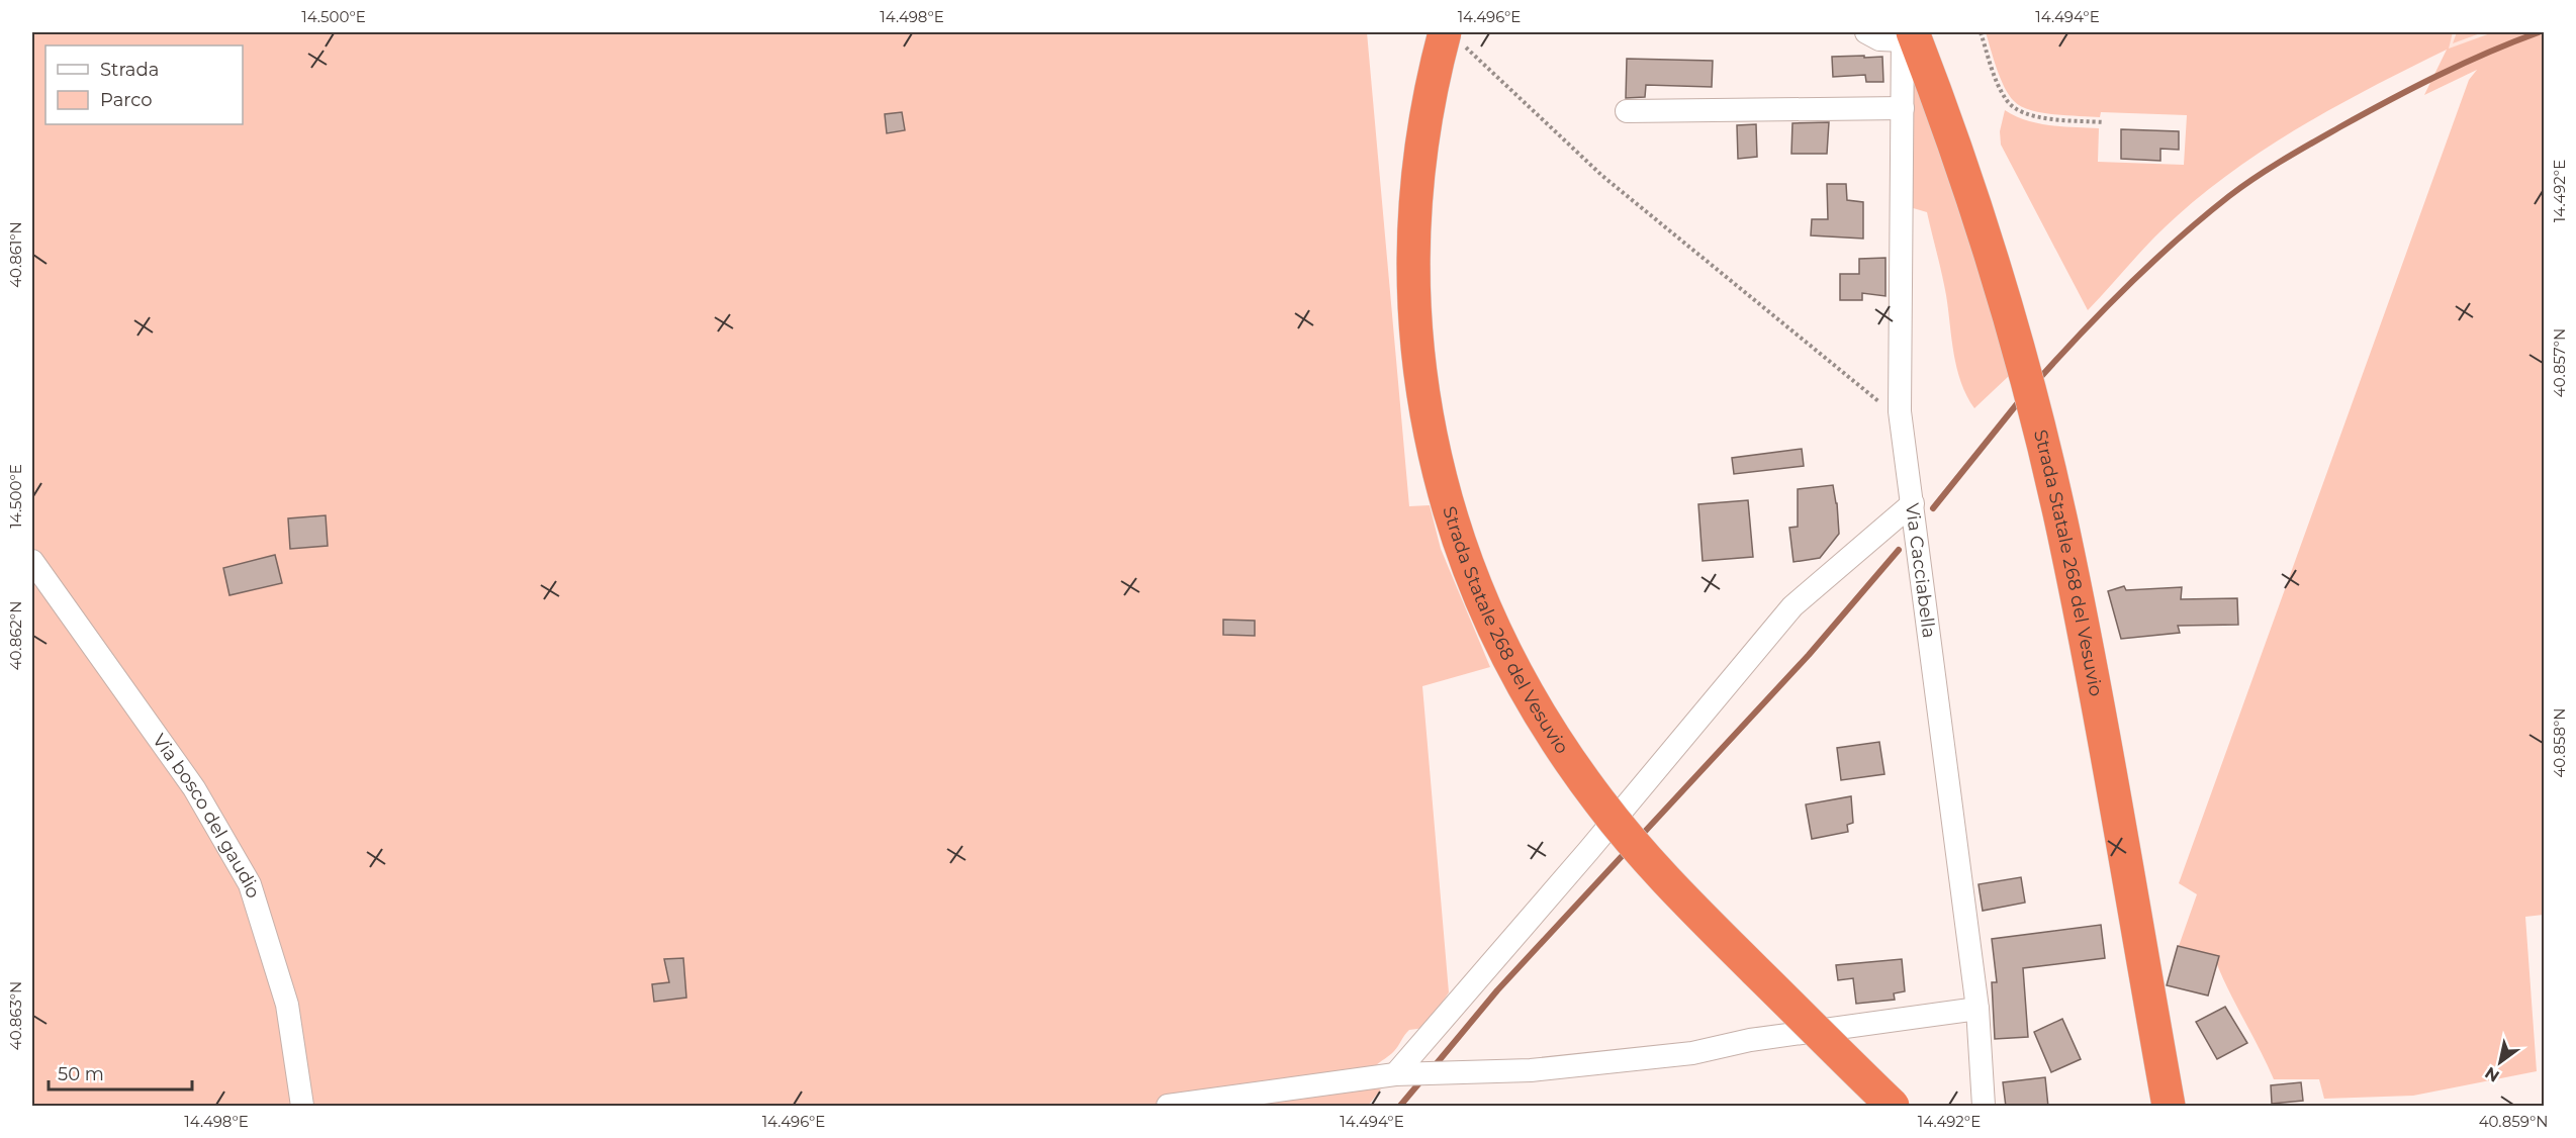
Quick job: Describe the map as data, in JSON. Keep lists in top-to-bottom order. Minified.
{"streets":{"highway":["Strada Statale 268 del Vesuvio"],"street":["Via Cacciabella","Via bosco del gaudio"]},"crossings":[["Strada Statale 268 del Vesuvio","Via Cacciabella"]],"legend":["Strada","Parco"],"scale_bar":"50 m","north":"bottom left","coordinates":["14.500°E","14.498°E","14.496°E","14.494°E","14.492°E","40.861°N","40.857°N","40.862°N","40.858°N","40.863°N","40.859°N"]}
